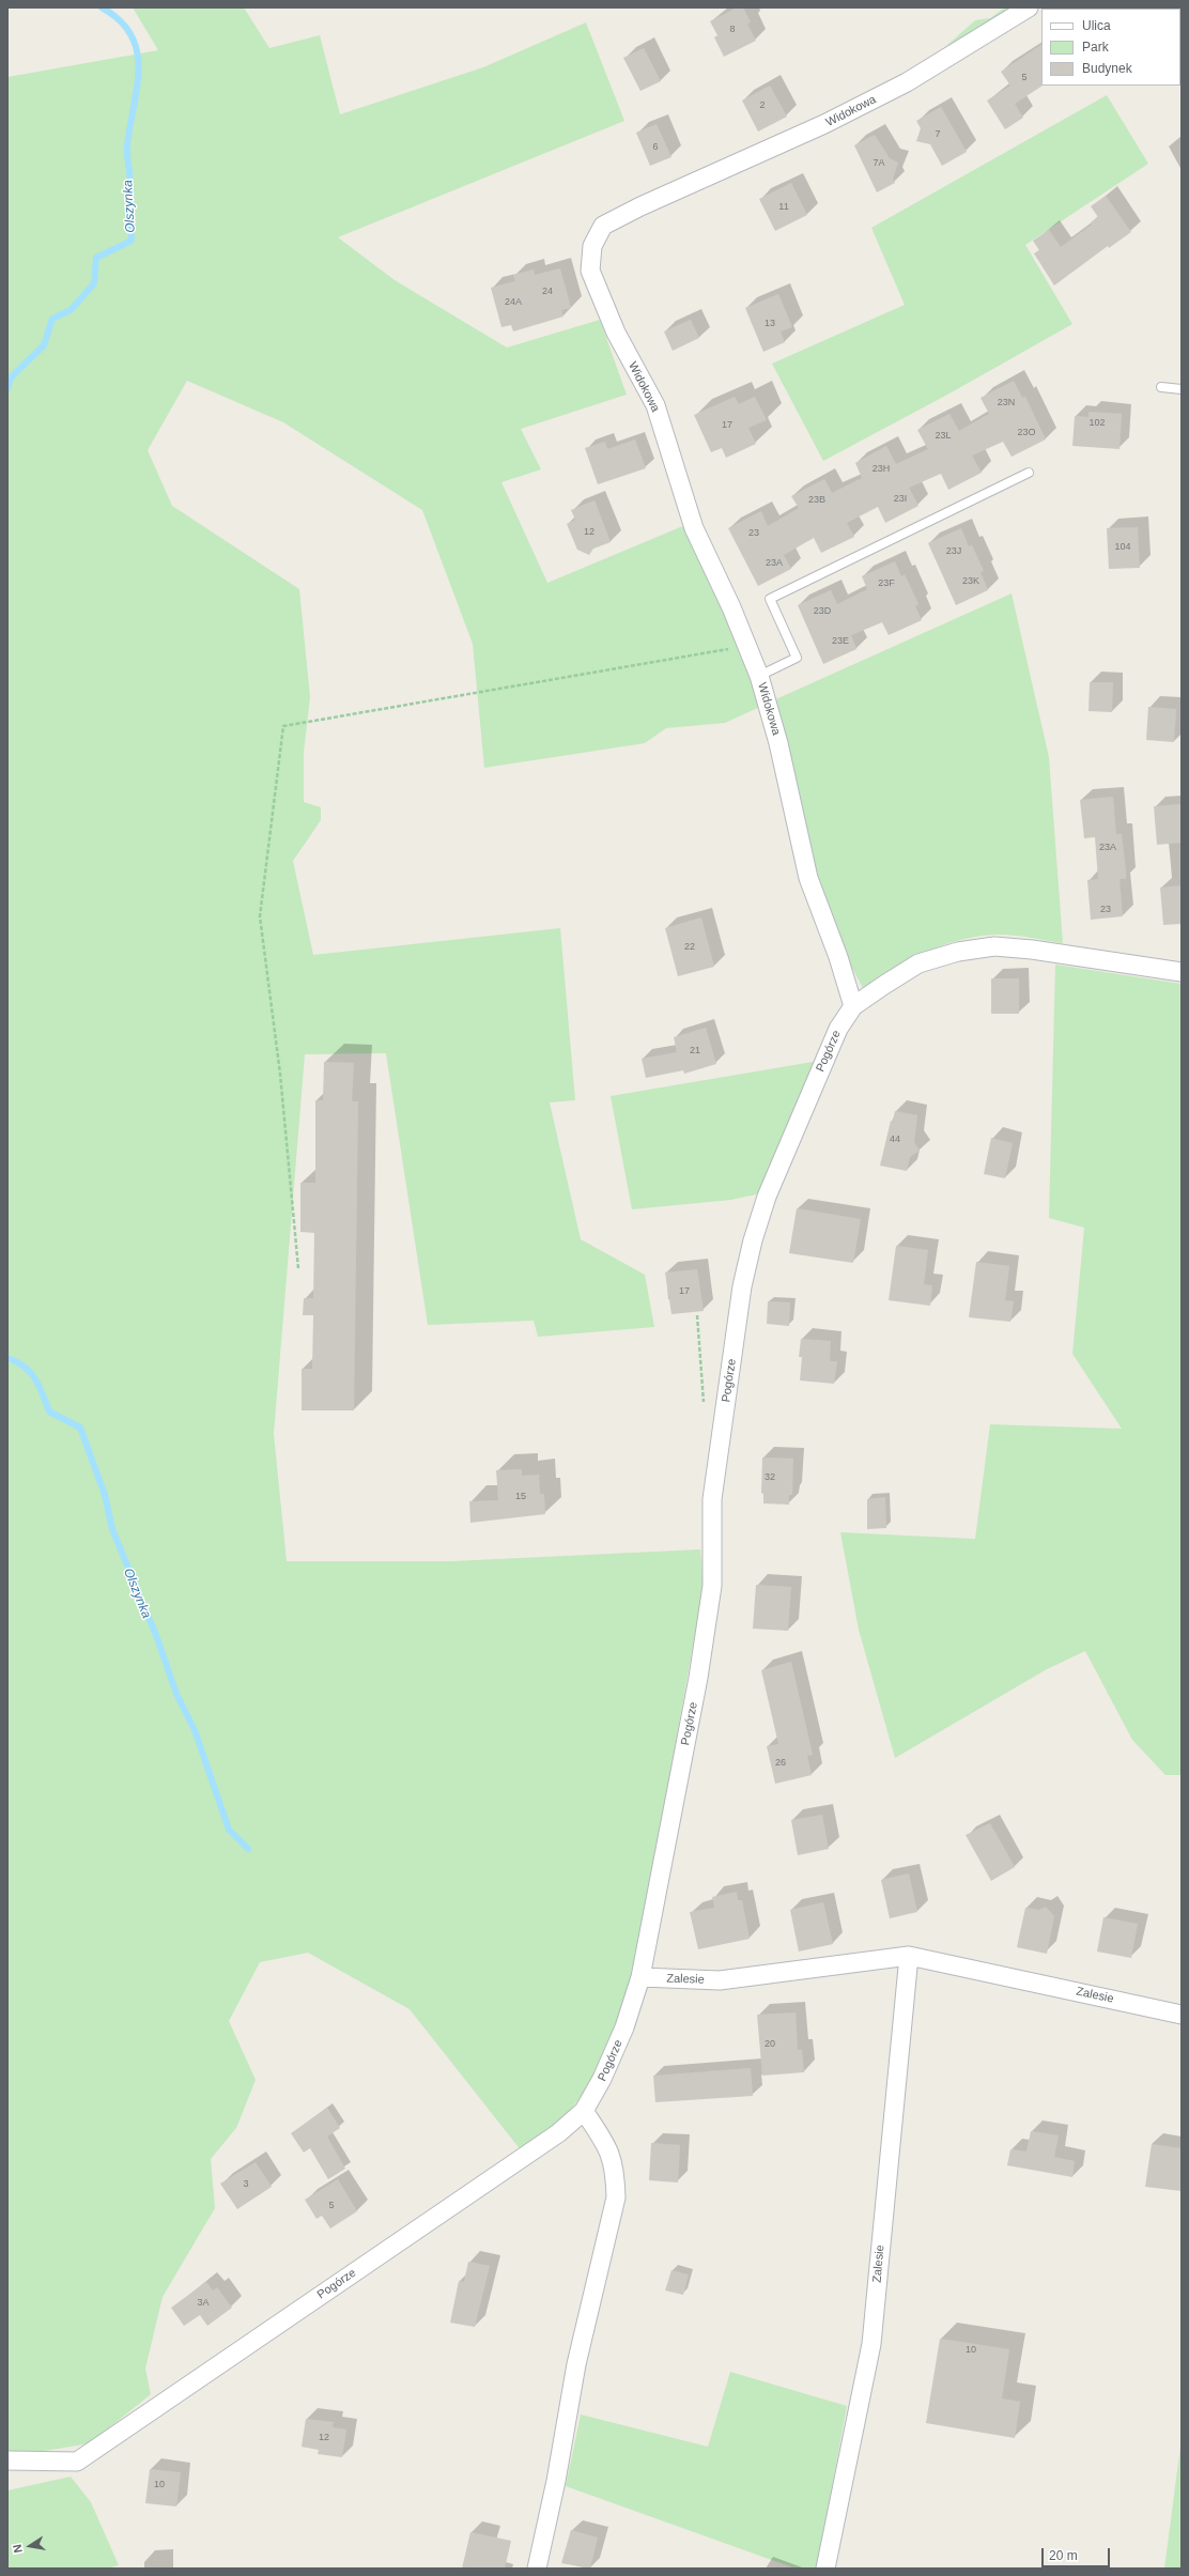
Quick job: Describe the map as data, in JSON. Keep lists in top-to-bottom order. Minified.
{"streets":{"street":["Widokowa","Pogórze","Zalesie"]},"crossings":[["Widokowa","Pogórze"],["Pogórze","Zalesie"]],"water":["Olszynka"],"house_numbers":["8","5","2","7","6","7A","11","24","24A","13","23N","102","17","23O","23L","23H","23I","23B","12","23","104","23J","23A","23K","23F","23D","23E","23A","23","22","21","44","17","32","15","26","20","3","5","3A","10","12","10"],"legend":["Ulica","Park","Budynek"],"scale_bar":"20 m","north":"left"}
